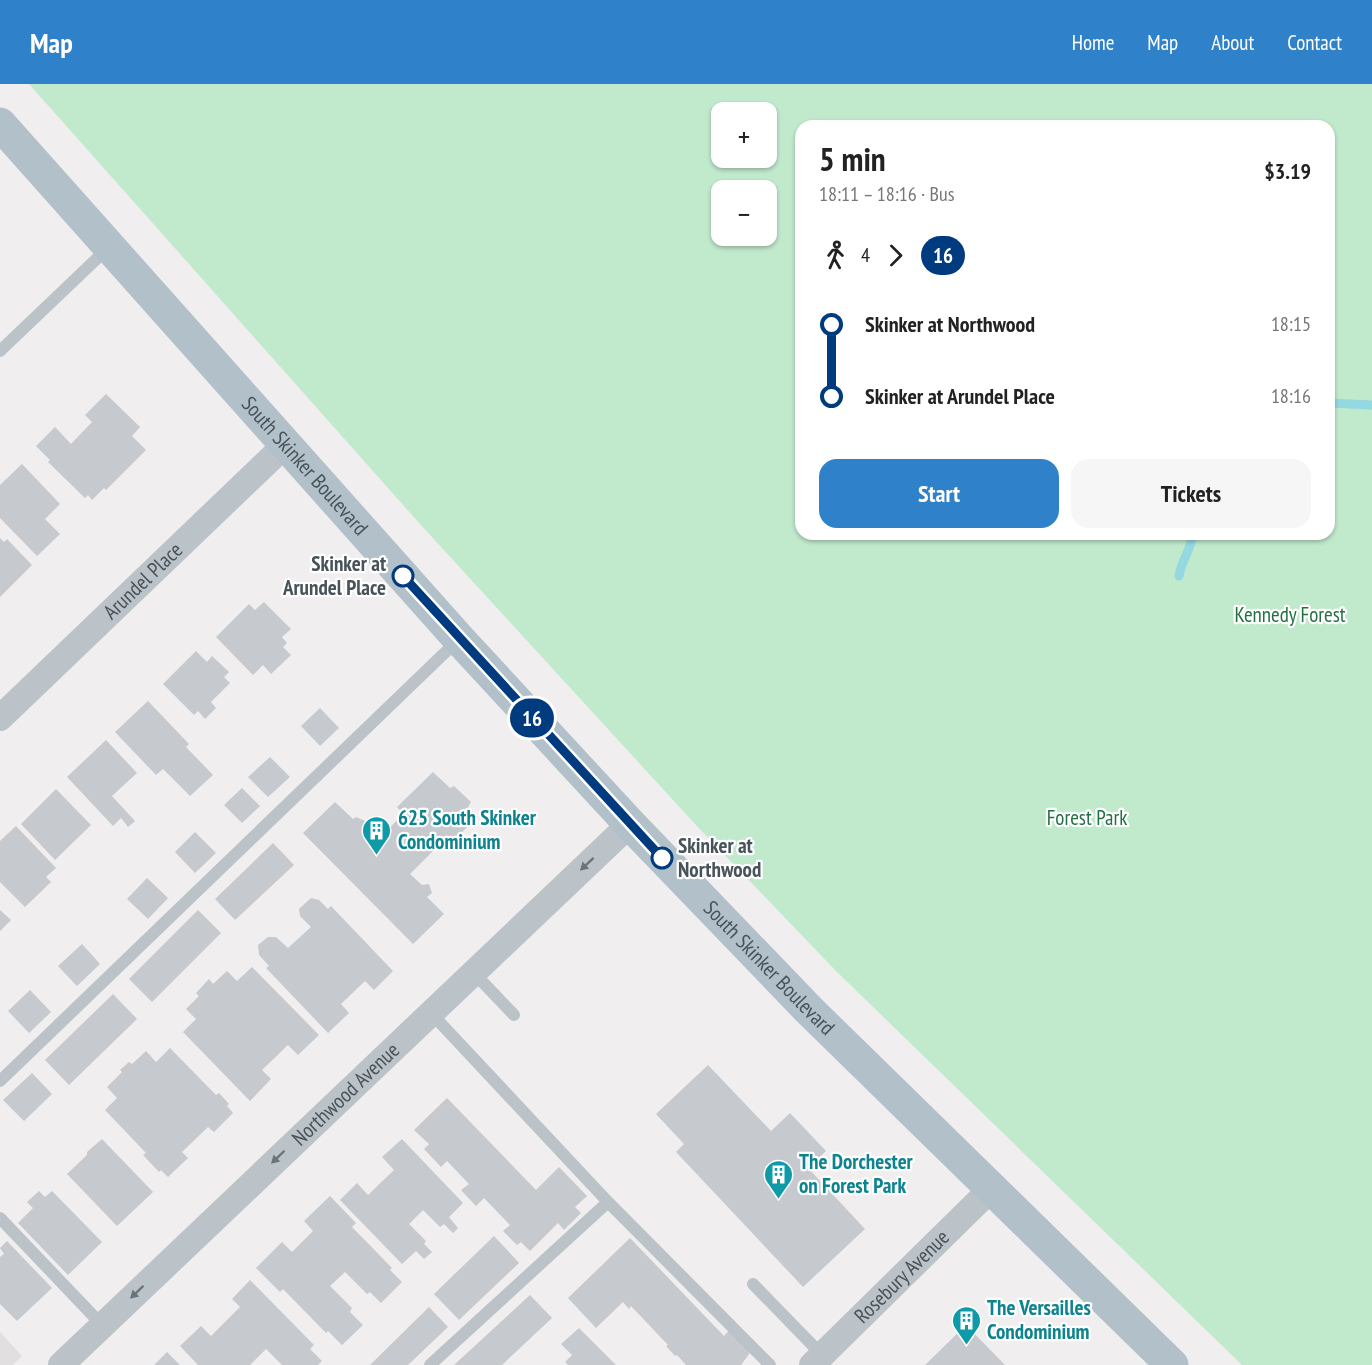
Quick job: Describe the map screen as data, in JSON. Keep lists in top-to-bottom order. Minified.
{"streets":{"main road":["South Skinker Boulevard"],"street":["Arundel Place","Northwood Avenue","Rosebury Avenue"]},"crossings":[["South Skinker Boulevard","Arundel Place"],["South Skinker Boulevard","Northwood Avenue"],["South Skinker Boulevard","Rosebury Avenue"]],"one_way":["Northwood Avenue"],"parks":["Kennedy Forest","Forest Park"],"places":{"other":["Skinker at Arundel Place","Skinker at Northwood"],"building":["625 South Skinker Condominium","The Dorchester on Forest Park","The Versailles Condominium"]},"lines":["bus line 16"],"page":{"header":"Map","nav":["Home","Map","About","Contact"],"on_map":"16","map_buttons":["+","−"],"heading":["5 min","18:11 – 18:16 · Bus","$3.19"],"legs":["4","16"],"list":[{"name":"Skinker at Northwood","value":"18:15"},{"name":"Skinker at Arundel Place","value":"18:16"}],"buttons":["Start","Tickets"]}}
